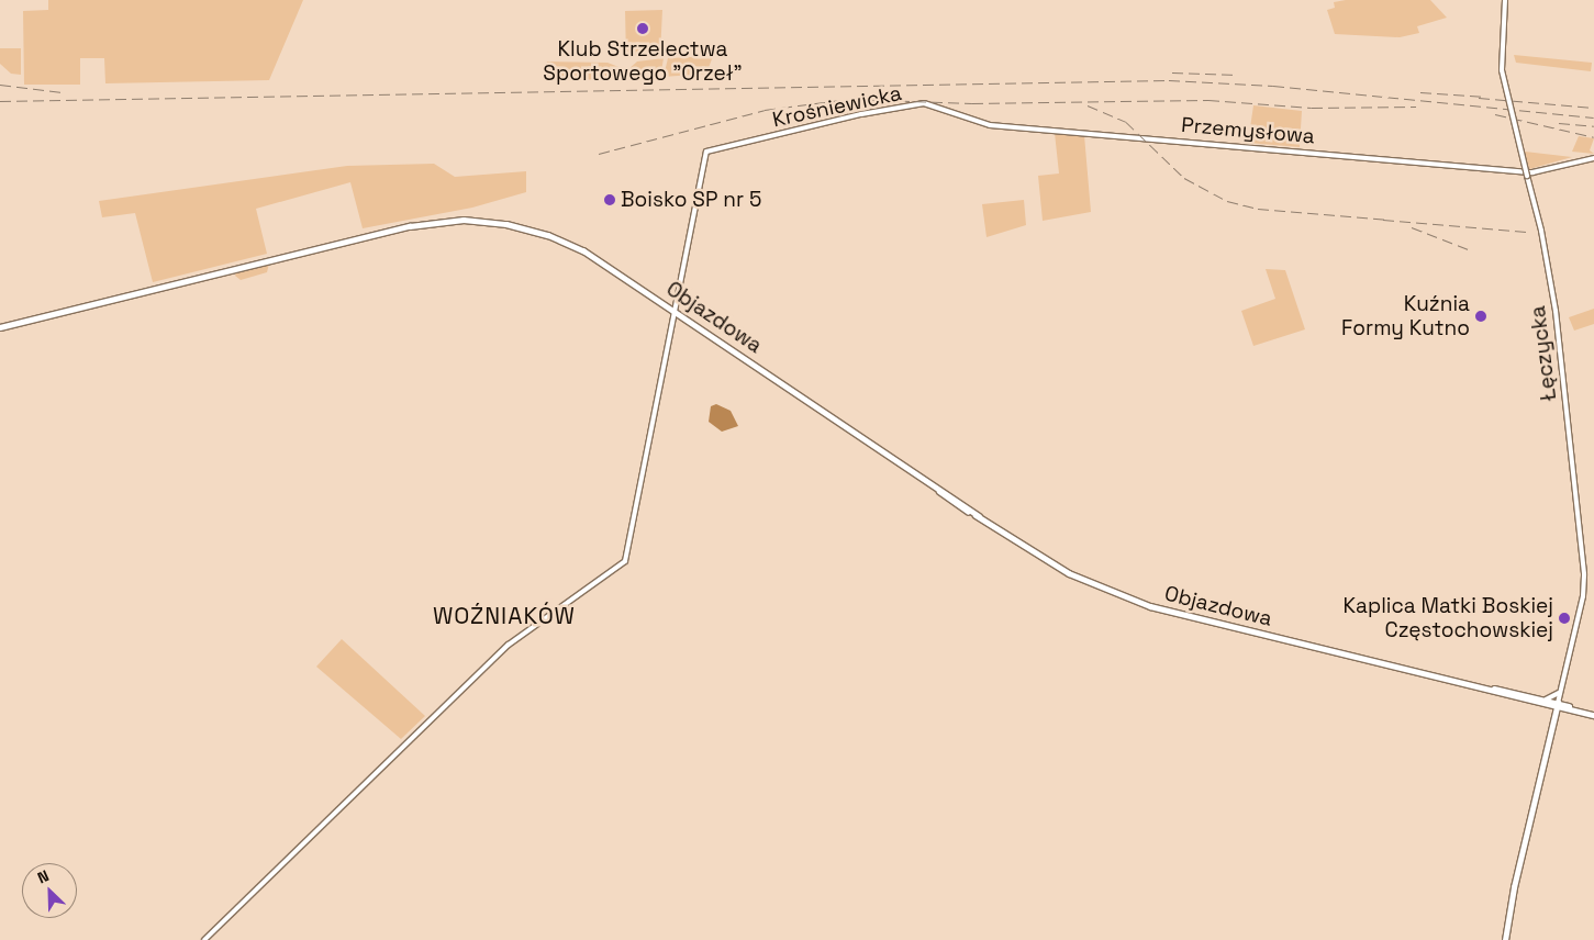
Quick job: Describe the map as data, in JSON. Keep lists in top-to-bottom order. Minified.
{"streets":{"main road":["Objazdowa"],"street":["Krośniewicka","Przemysłowa","Łęczycka"]},"crossings":[["Krośniewicka","Przemysłowa"],["Krośniewicka","Objazdowa"],["Objazdowa","Łęczycka"]],"districts":["WOŹNIAKÓW"],"places":["Klub Strzelectwa Sportowego \"Orzeł\"","Boisko SP nr 5","Kuźnia Formy Kutno","Kaplica Matki Boskiej Częstochowskiej"],"north":"top left"}
